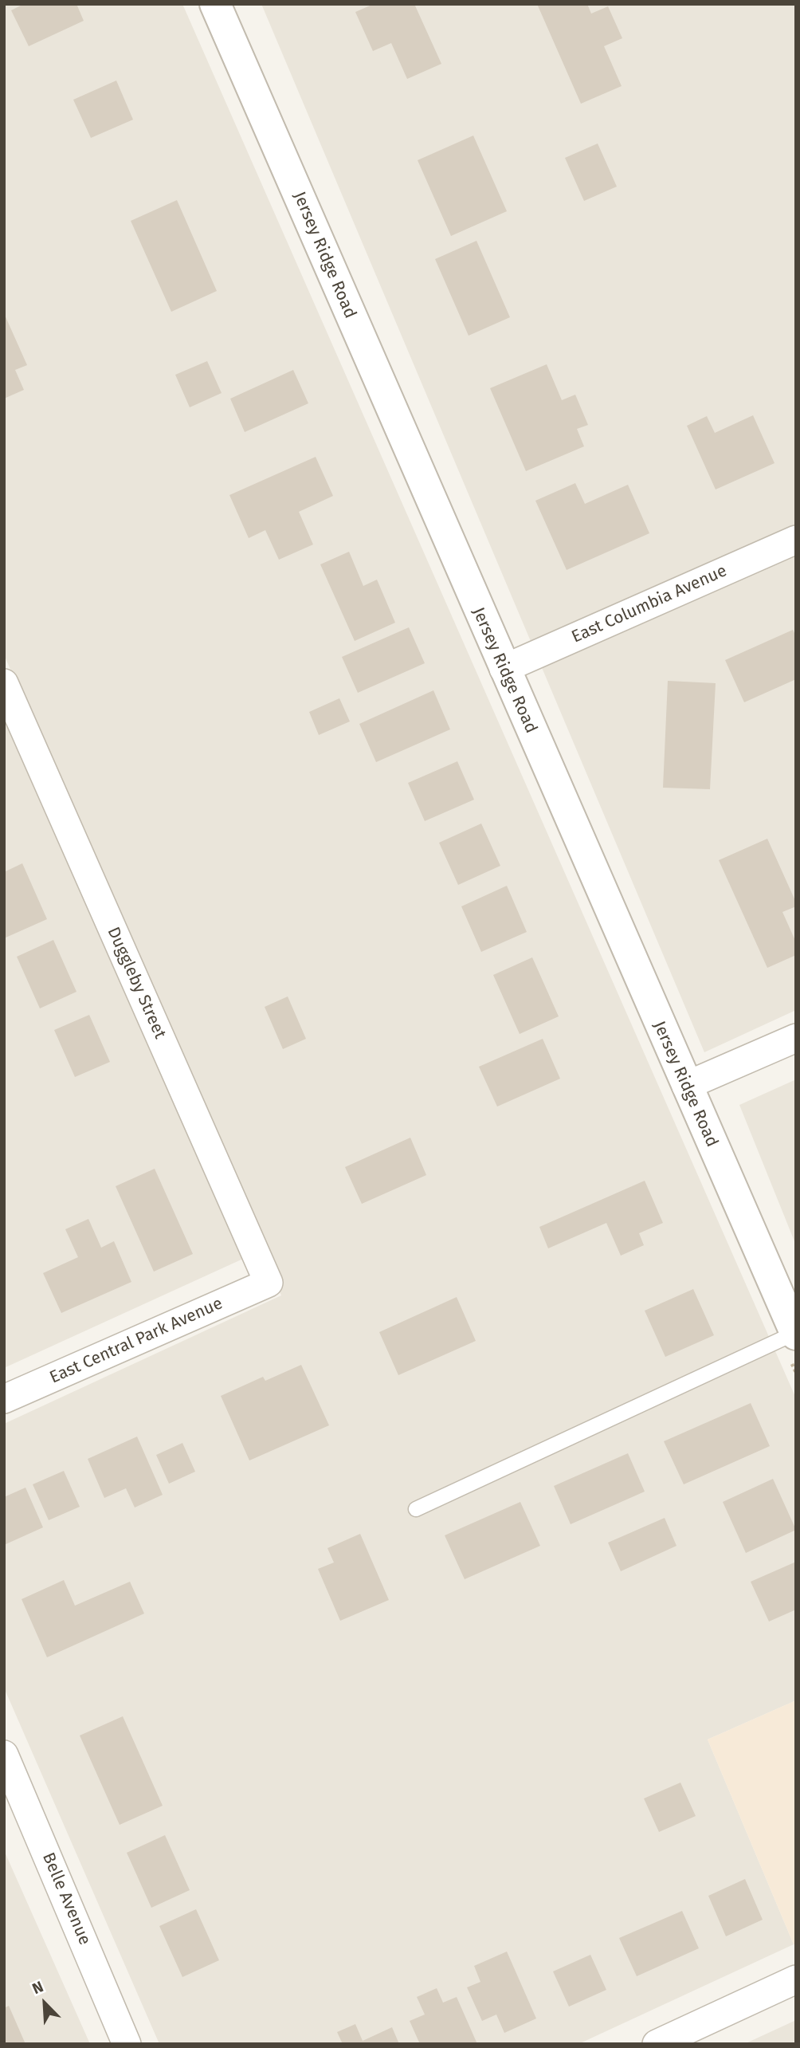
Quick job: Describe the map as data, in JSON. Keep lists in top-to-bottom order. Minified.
{"streets":{"street":["Jersey Ridge Road","East Columbia Avenue","Duggleby Street","East Central Park Avenue","Belle Avenue"]},"crossings":[["Jersey Ridge Road","East Columbia Avenue"],["Duggleby Street","East Central Park Avenue"]],"north":"top left"}
